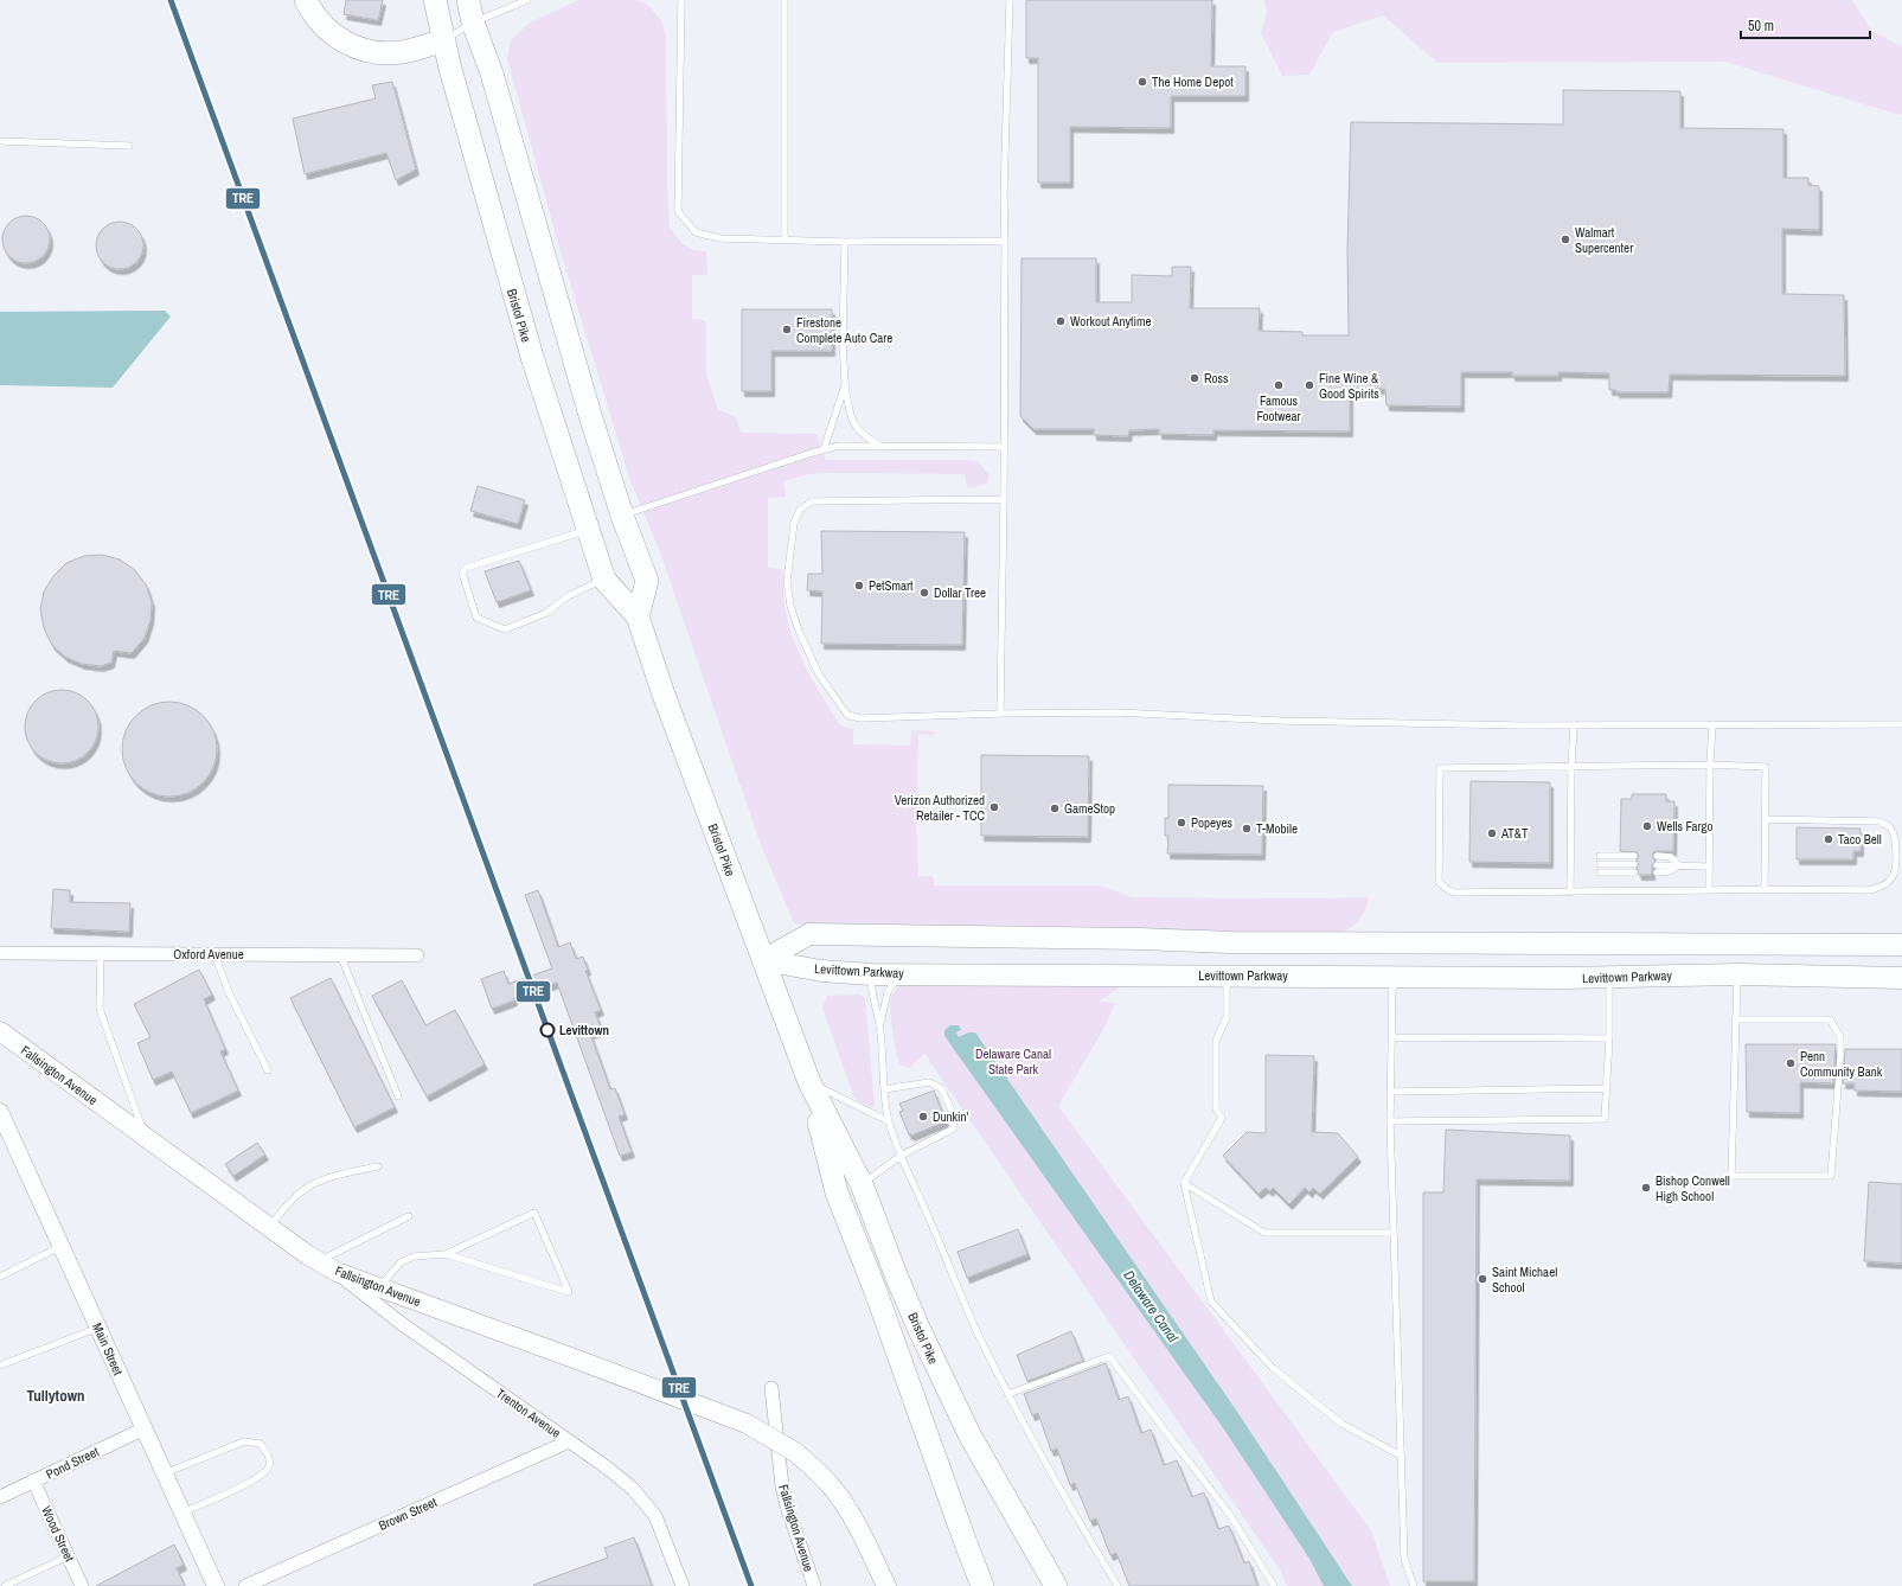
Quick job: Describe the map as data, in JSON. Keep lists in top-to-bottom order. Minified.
{"streets":{"highway":["Bristol Pike"],"main road":["Levittown Parkway","Fallsington Avenue"],"street":["Oxford Avenue","Main Street","Trenton Avenue","Pond Street","Brown Street","Wood Street"]},"crossings":[["Bristol Pike","Levittown Parkway"],["Fallsington Avenue","Trenton Avenue"],["Main Street","Pond Street"],["Trenton Avenue","Brown Street"],["Pond Street","Wood Street"]],"districts":["Tullytown"],"water":["Delaware Canal"],"parks":["Delaware Canal State Park"],"places":["The Home Depot","Walmart Supercenter","Workout Anytime","Firestone Complete Auto Care","Ross","Famous Footwear","Fine Wine & Good Spirits","PetSmart","Dollar Tree","Verizon Authorized Retailer - TCC","GameStop","Popeyes","Wells Fargo","T-Mobile","AT&T","Taco Bell","Levittown","Penn Community Bank","Dunkin'","Bishop Conwell High School","Saint Michael School"],"lines":["transit line TRE"],"scale_bar":"50 m"}
